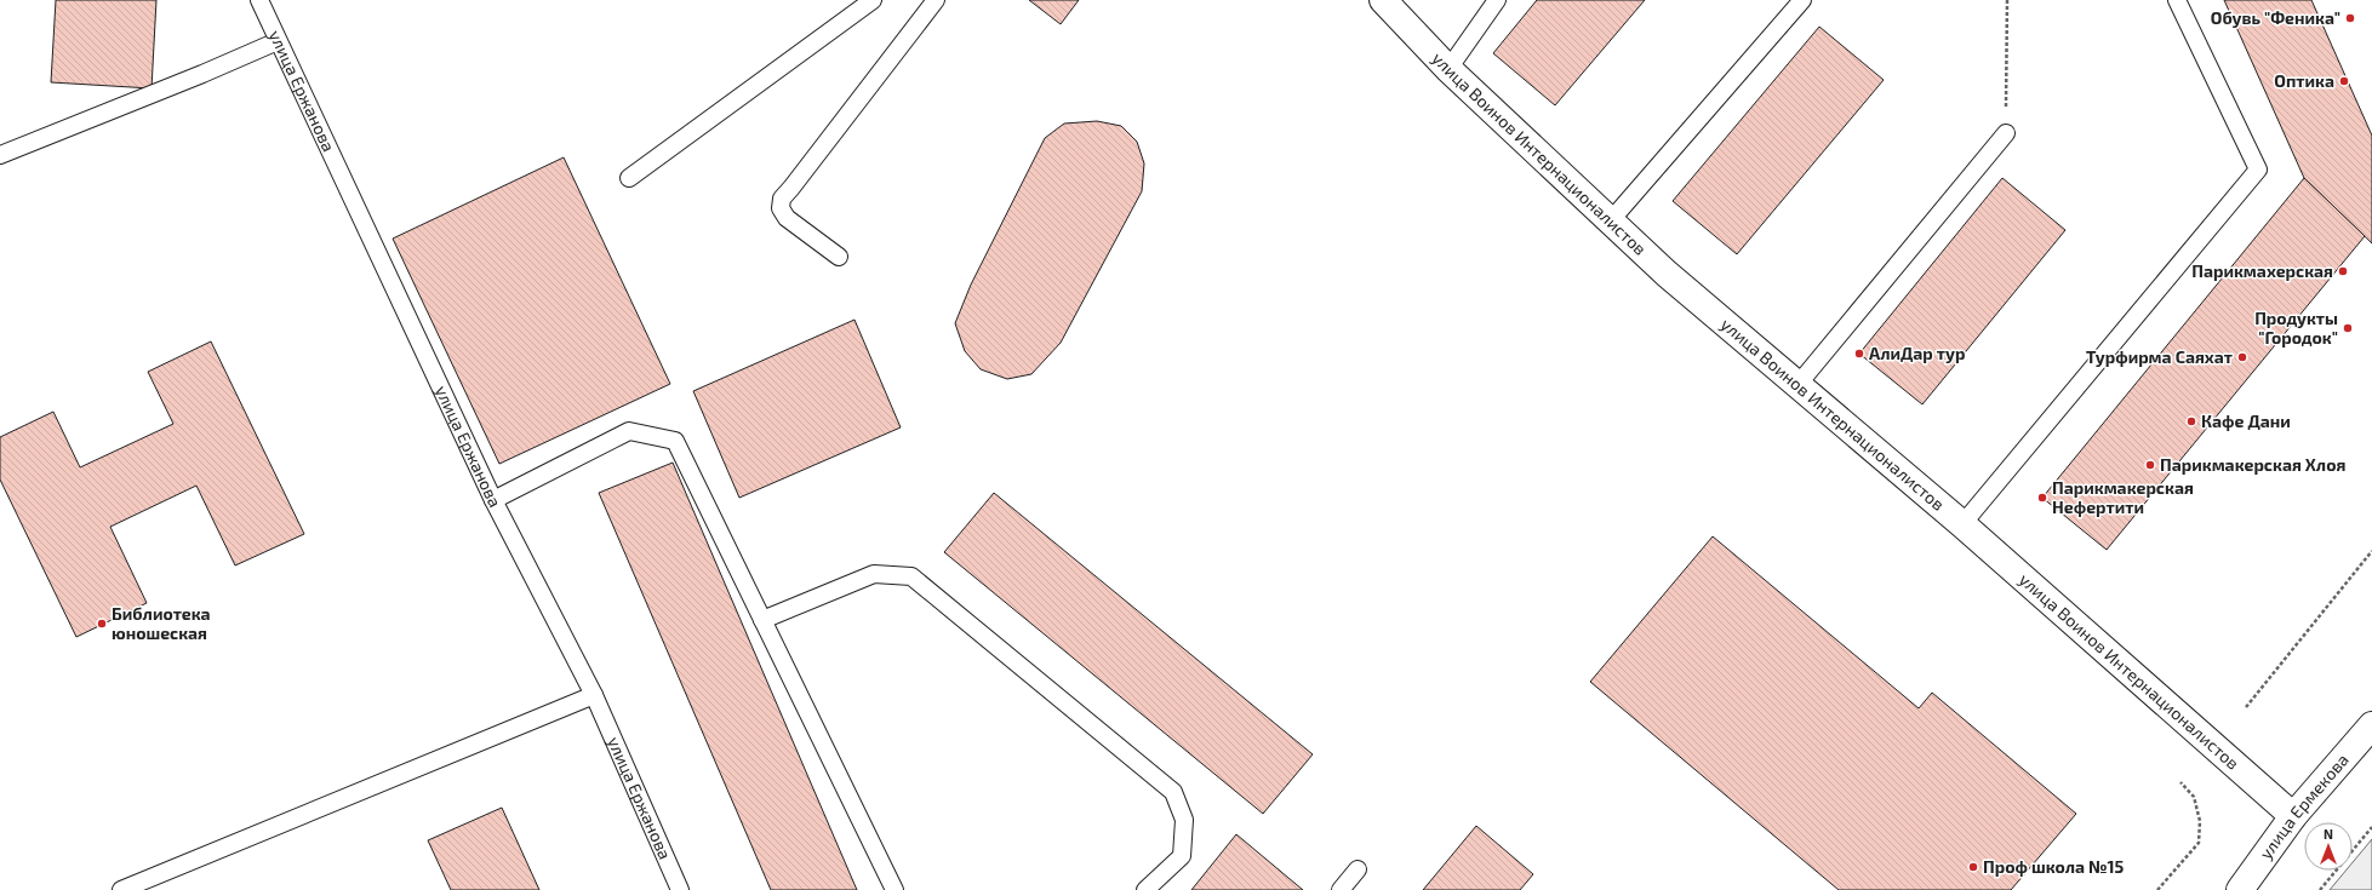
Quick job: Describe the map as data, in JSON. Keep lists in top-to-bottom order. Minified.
{"streets":{"main road":["улица Воинов Интернационалистов","улица Ермекова"],"lane":["улица Ержанова"]},"crossings":[["улица Воинов Интернационалистов","улица Ермекова"]],"places":["Обувь \"Феника\"","Оптика","Парикмахерская","Продукты \"Городок\"","АлиДар тур","Турфирма Саяхат","Кафе Дани","Парикмакерская Хлоя","Парикмакерская Нефертити","Библиотека юношеская","Проф школа №15"],"north":"top"}
